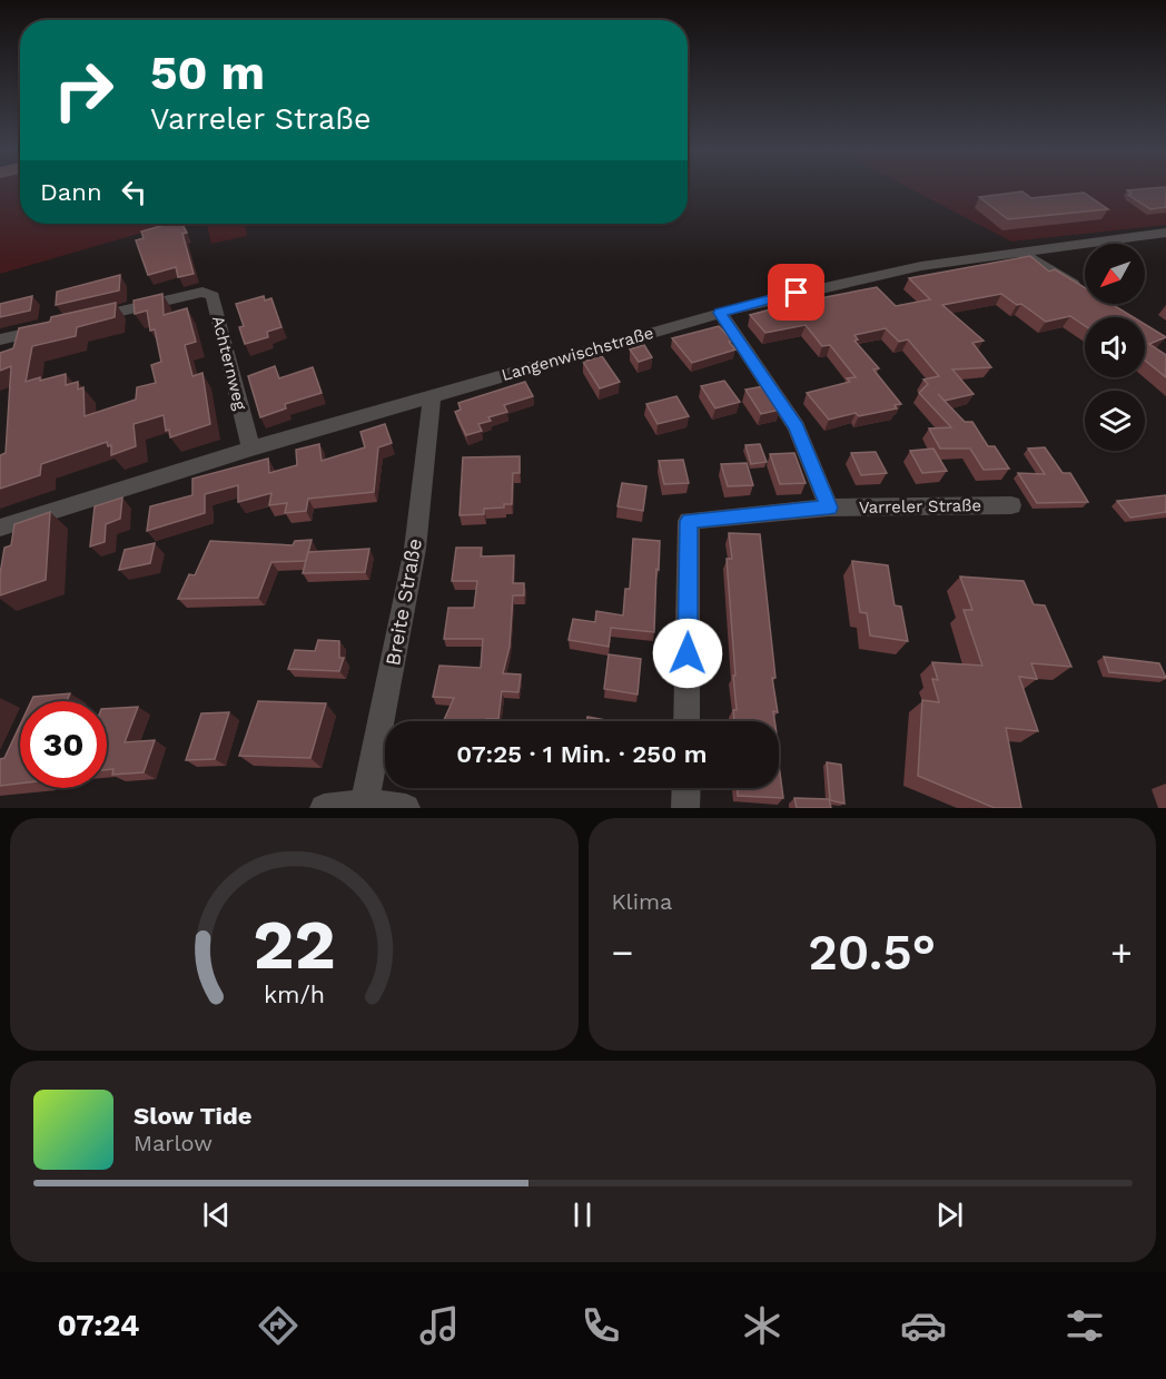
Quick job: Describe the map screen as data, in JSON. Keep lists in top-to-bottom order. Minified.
{"streets":{"street":["Langenwischstraße","Achternweg","Varreler Straße","Breite Straße"]},"crossings":[["Langenwischstraße","Achternweg"],["Langenwischstraße","Breite Straße"]],"north":"bottom left","page":{"turn":["50 m","Varreler Straße"],"then":"Dann","limit":"30","trip":"07:25 · 1 Min. · 250 m","tile":"Klima","heat":["−","20.5°","+"],"song":["Slow Tide","Marlow"],"tabs":"07:24","gauge":["22","km/h"]}}
